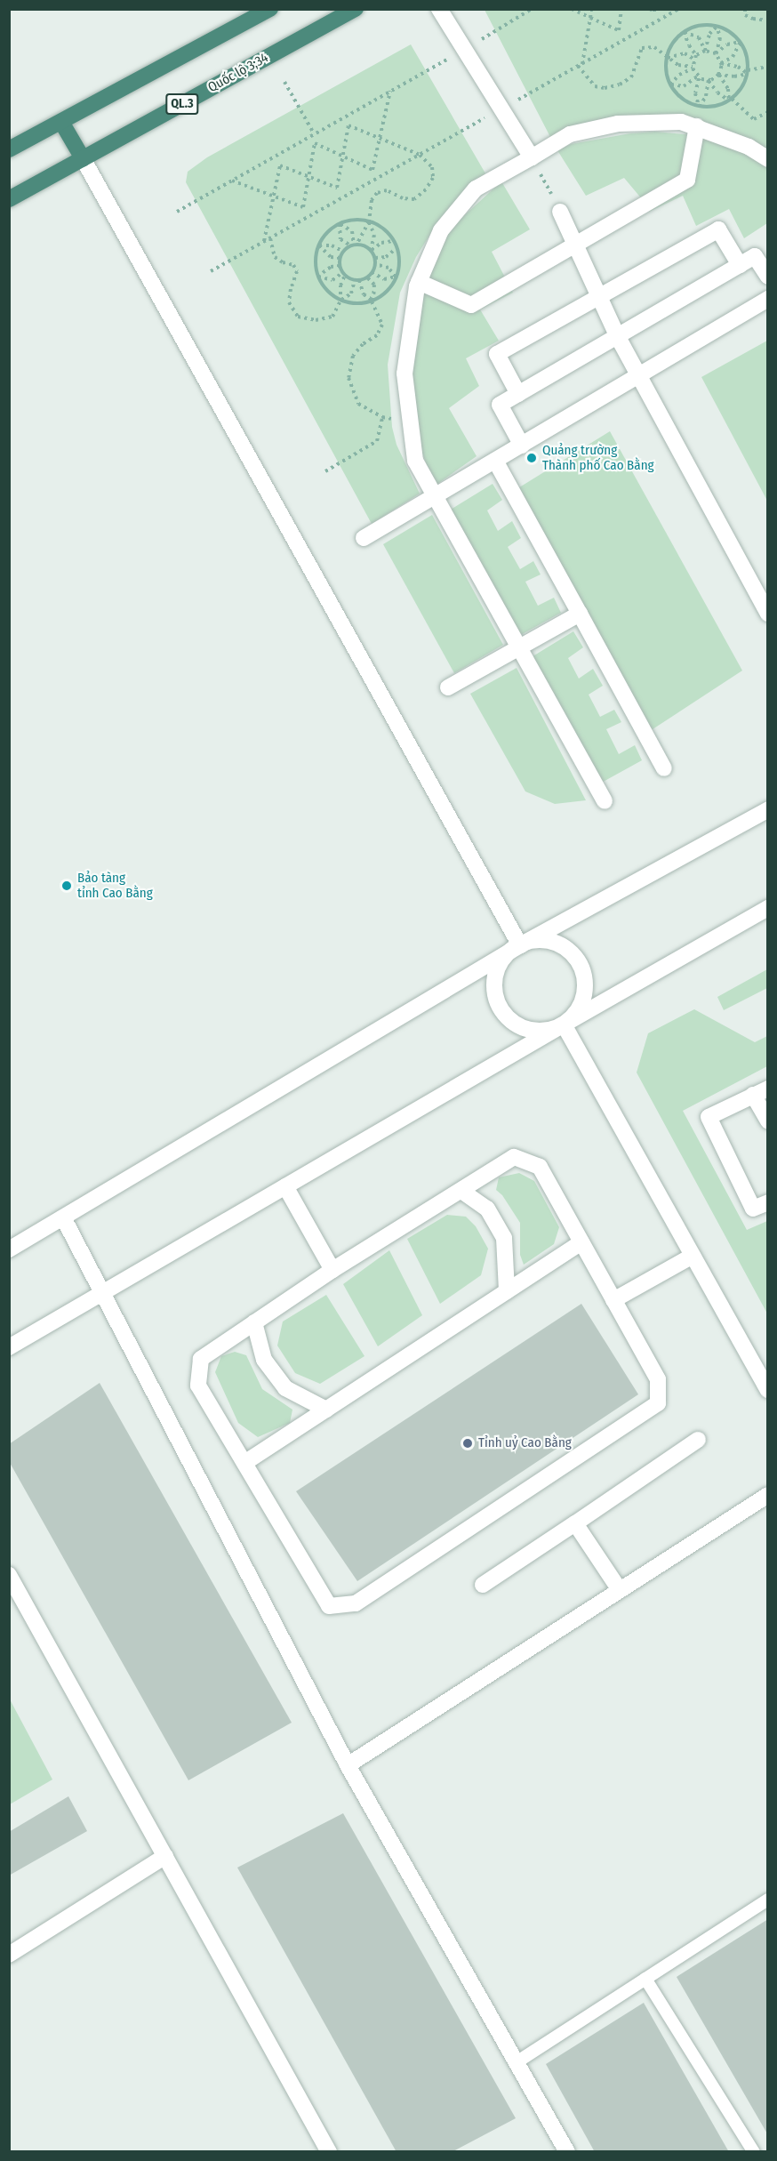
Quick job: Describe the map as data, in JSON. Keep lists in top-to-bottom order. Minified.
{"streets":{"highway":["Quốc lộ 3;34","QL.3"]},"places":["Quảng trường Thành phố Cao Bằng","Bảo tàng tỉnh Cao Bằng","Tỉnh uỷ Cao Bằng"]}
